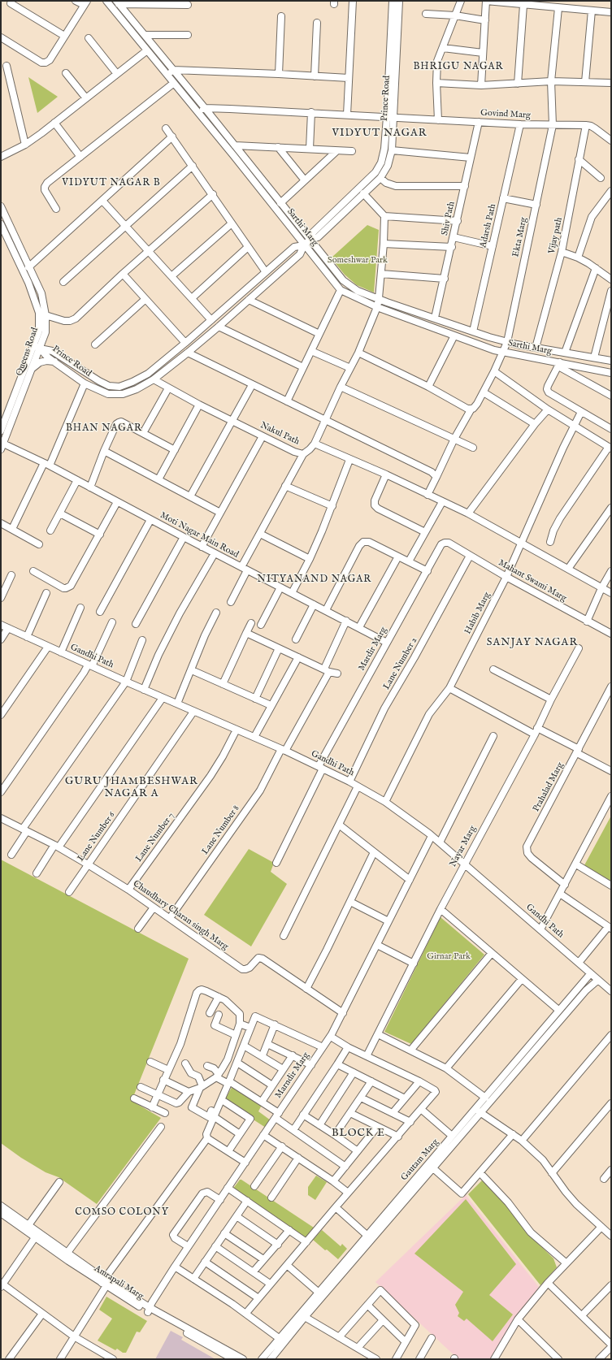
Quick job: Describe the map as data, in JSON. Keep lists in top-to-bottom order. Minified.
{"streets":{"street":["Prince Road","Govind Marg","Shiv Path","Adarsh Path","Sarthi Marg","Vijay path","Ekta Marg","Queens Road","Nakul Path","Moti Nagar Main Road","Mahant Swami Marg","Habib Marg","Mardir Marg","Gandhi Path","Lane Number 2","Prahalad Marg","Lane Number 8","Lane Number 6","Lane Number 7","Nayar Marg","Chaudhary Charan singh Marg","Marndir Marg","Gautam Marg","Amrapali Marg"]},"crossings":[["Prince Road","Govind Marg"],["Prince Road","Sarthi Marg"],["Prince Road","Queens Road"],["Prince Road","Nakul Path"],["Govind Marg","Shiv Path"],["Govind Marg","Adarsh Path"],["Govind Marg","Vijay path"],["Govind Marg","Ekta Marg"],["Sarthi Marg","Ekta Marg"],["Sarthi Marg","Nakul Path"],["Queens Road","Moti Nagar Main Road"],["Moti Nagar Main Road","Mardir Marg"],["Moti Nagar Main Road","Lane Number 8"],["Mahant Swami Marg","Habib Marg"],["Mahant Swami Marg","Mardir Marg"],["Mahant Swami Marg","Lane Number 2"],["Habib Marg","Gandhi Path"],["Mardir Marg","Gandhi Path"],["Gandhi Path","Lane Number 2"],["Gandhi Path","Lane Number 8"],["Gandhi Path","Lane Number 6"],["Gandhi Path","Lane Number 7"],["Gandhi Path","Nayar Marg"],["Gandhi Path","Marndir Marg"],["Gandhi Path","Gautam Marg"],["Lane Number 8","Chaudhary Charan singh Marg"],["Lane Number 6","Chaudhary Charan singh Marg"],["Lane Number 7","Chaudhary Charan singh Marg"],["Chaudhary Charan singh Marg","Marndir Marg"],["Marndir Marg","Amrapali Marg"]],"districts":["BHRIGU NAGAR","VIDYUT NAGAR","VIDYUT NAGAR B","BHAN NAGAR","NITYANAND NAGAR","SANJAY NAGAR","GURU JHAMBESHWAR NAGAR A","BLOCK E","COMSO COLONY"],"parks":["Someshwar Park","Girnar Park"]}
